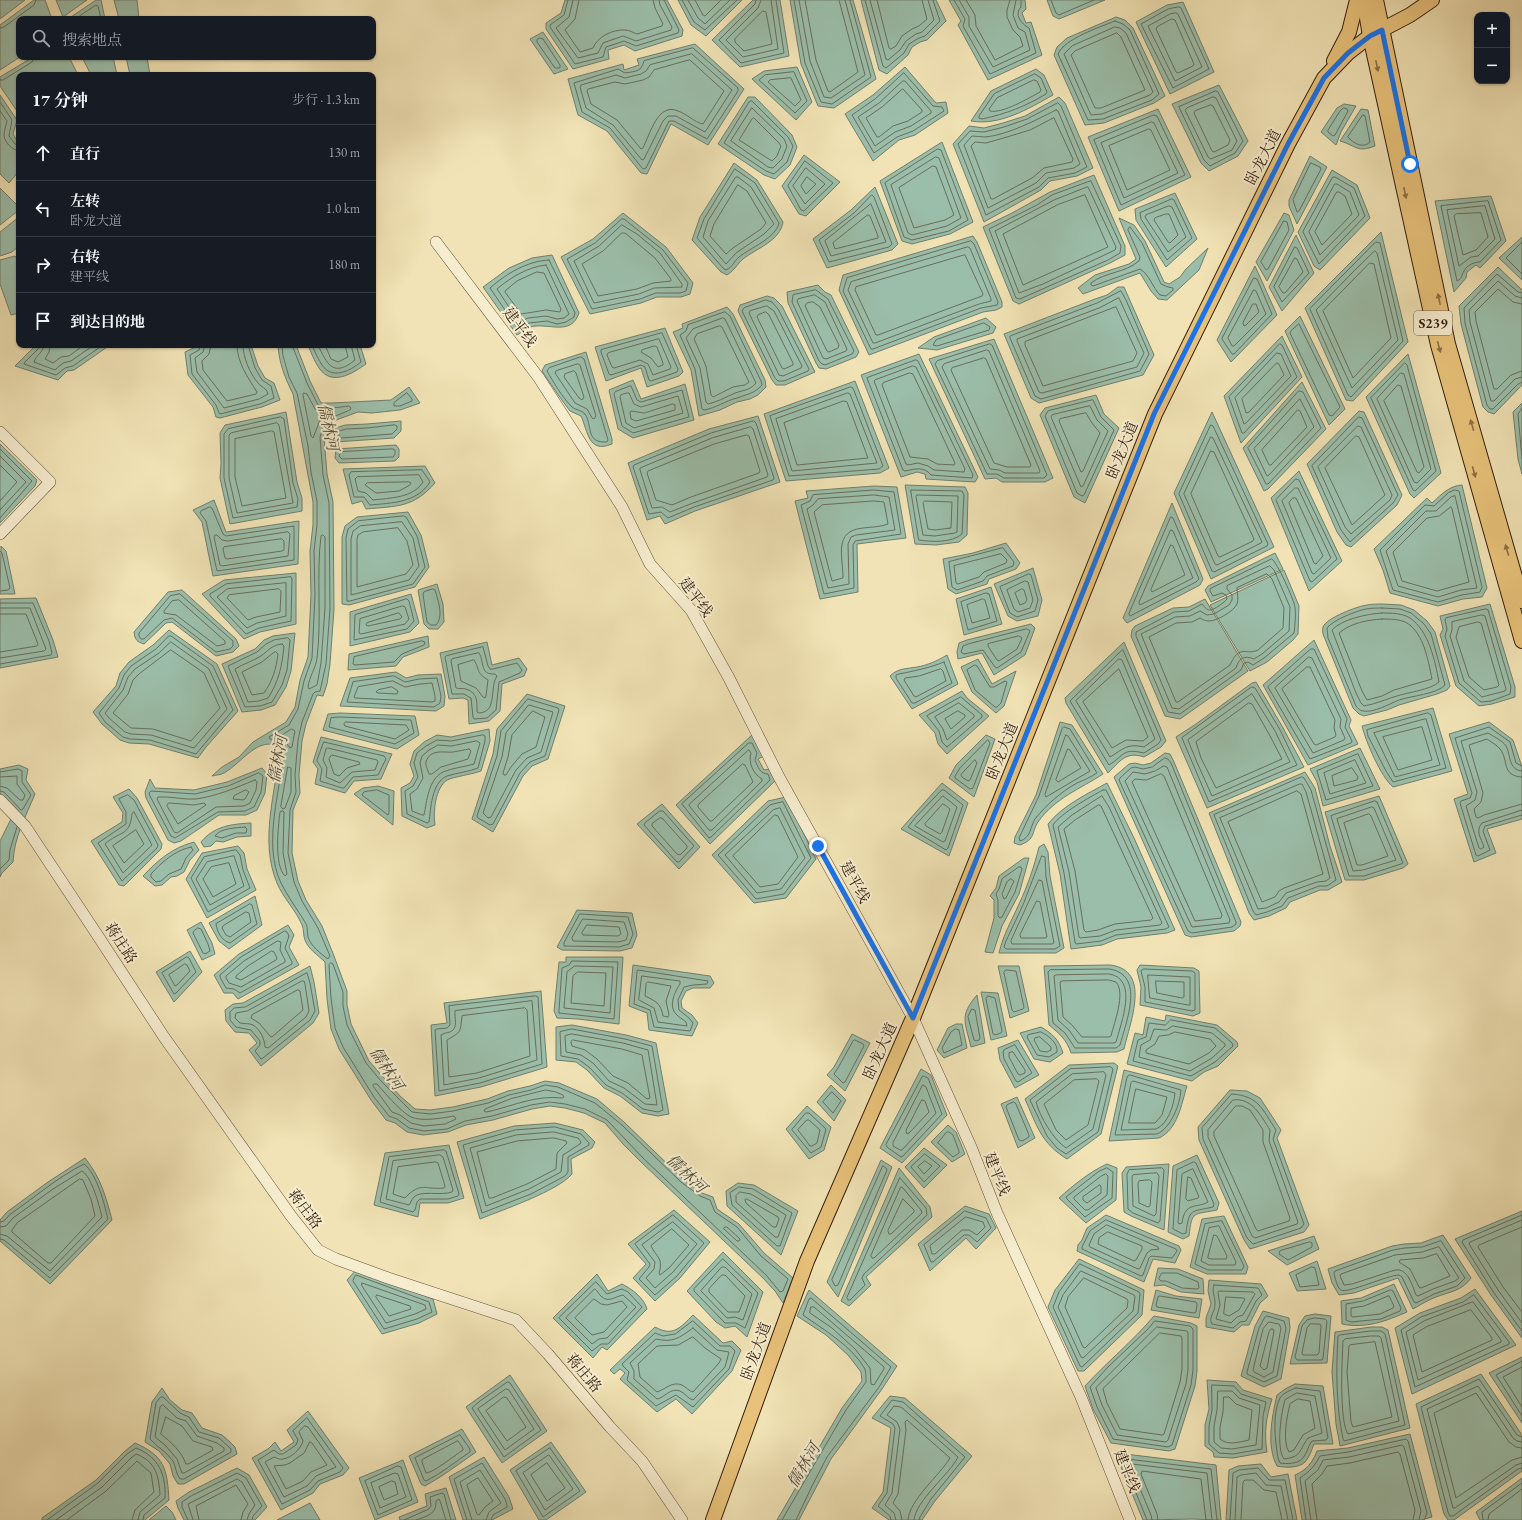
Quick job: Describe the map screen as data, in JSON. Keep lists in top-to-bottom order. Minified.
{"streets":{"main road":["卧龙大道","S239"],"street":["建平线","蒋庄路"]},"crossings":[["卧龙大道","S239"],["卧龙大道","建平线"]],"water":["儒林河"],"page":{"map_buttons":["+","−"],"search":"搜索地点","heading":["17 分钟","步行 · 1.3 km"],"list":[["直行","130 m"],["左转","卧龙大道","1.0 km"],["右转","建平线","180 m"],"到达目的地"]}}
